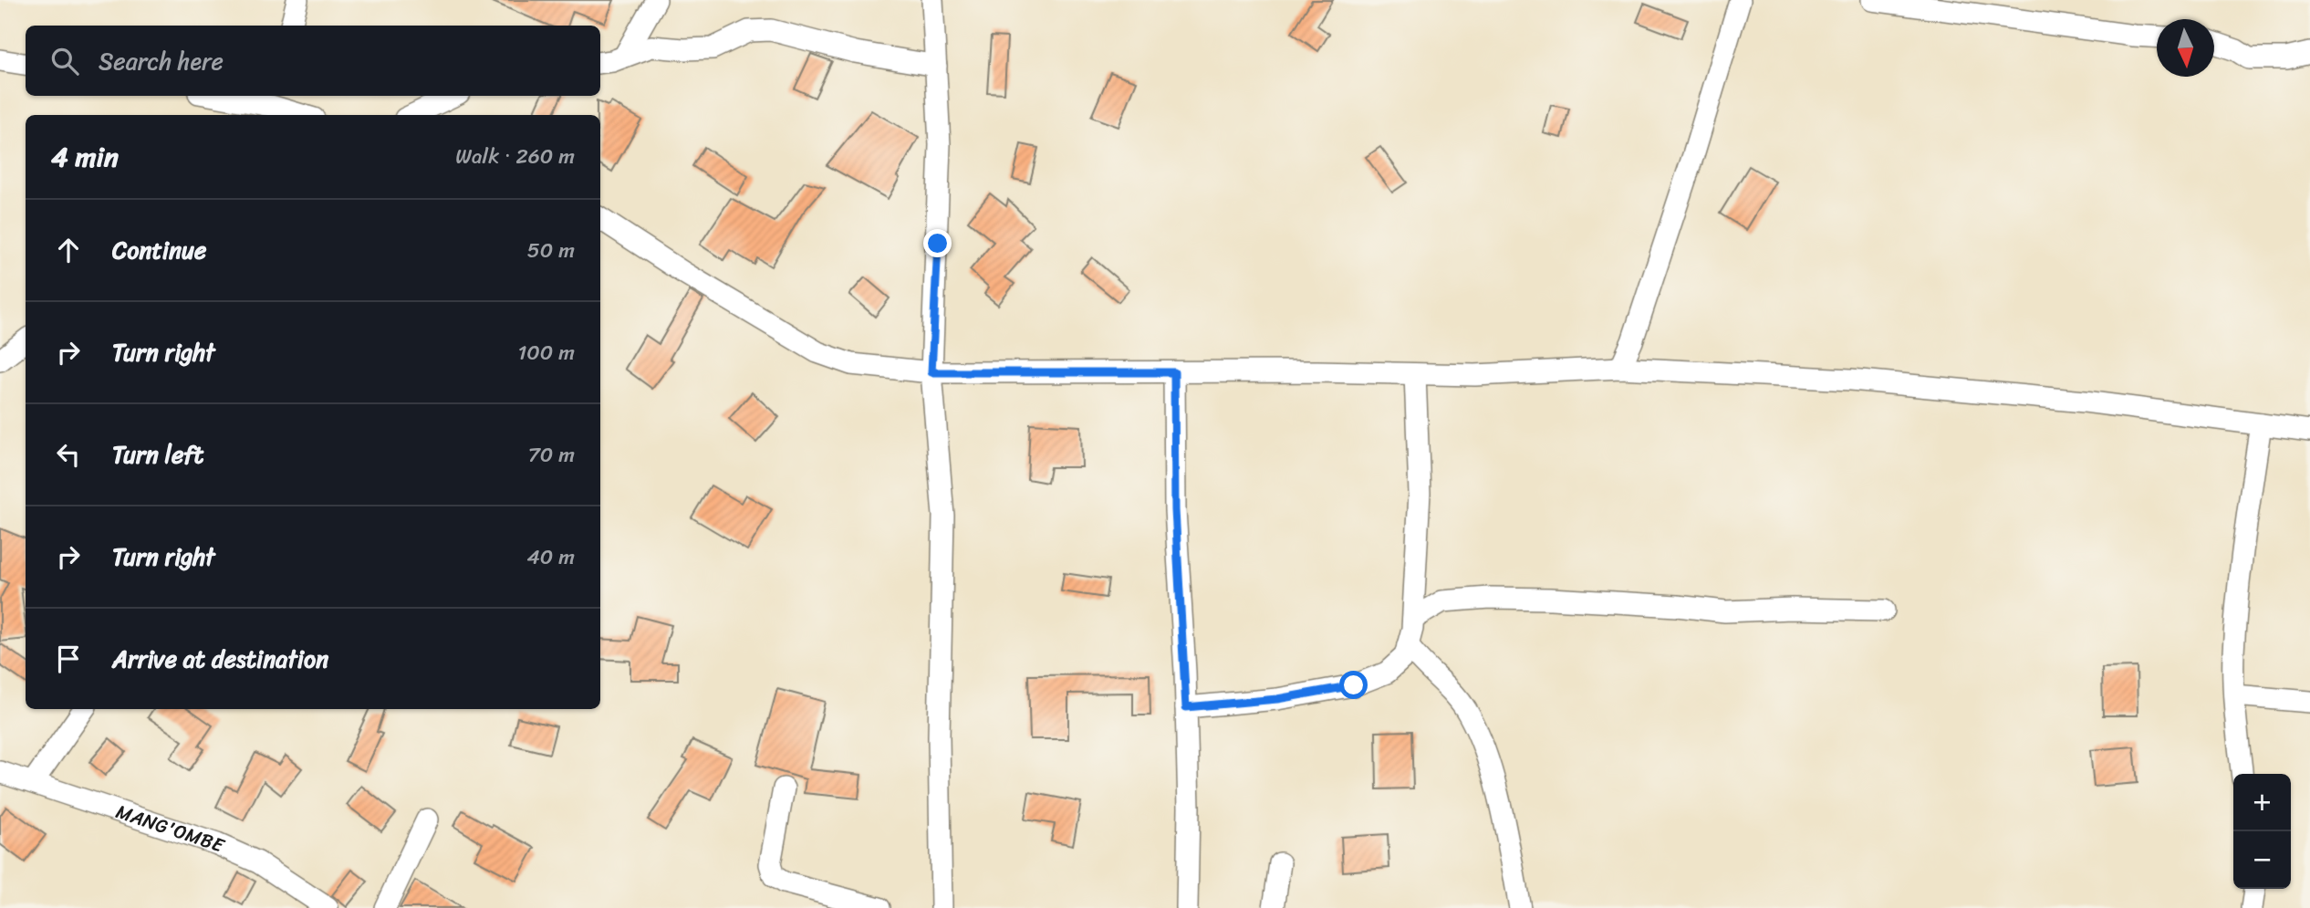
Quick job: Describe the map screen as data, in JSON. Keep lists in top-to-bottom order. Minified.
{"streets":{"street":["MANG'OMBE"]},"north":"bottom","page":{"search":"Search here","heading":["4 min","Walk · 260 m"],"list":[["Continue","50 m"],["Turn right","100 m"],["Turn left","70 m"],["Turn right","40 m"],"Arrive at destination"],"map_buttons":["+","−"]}}
